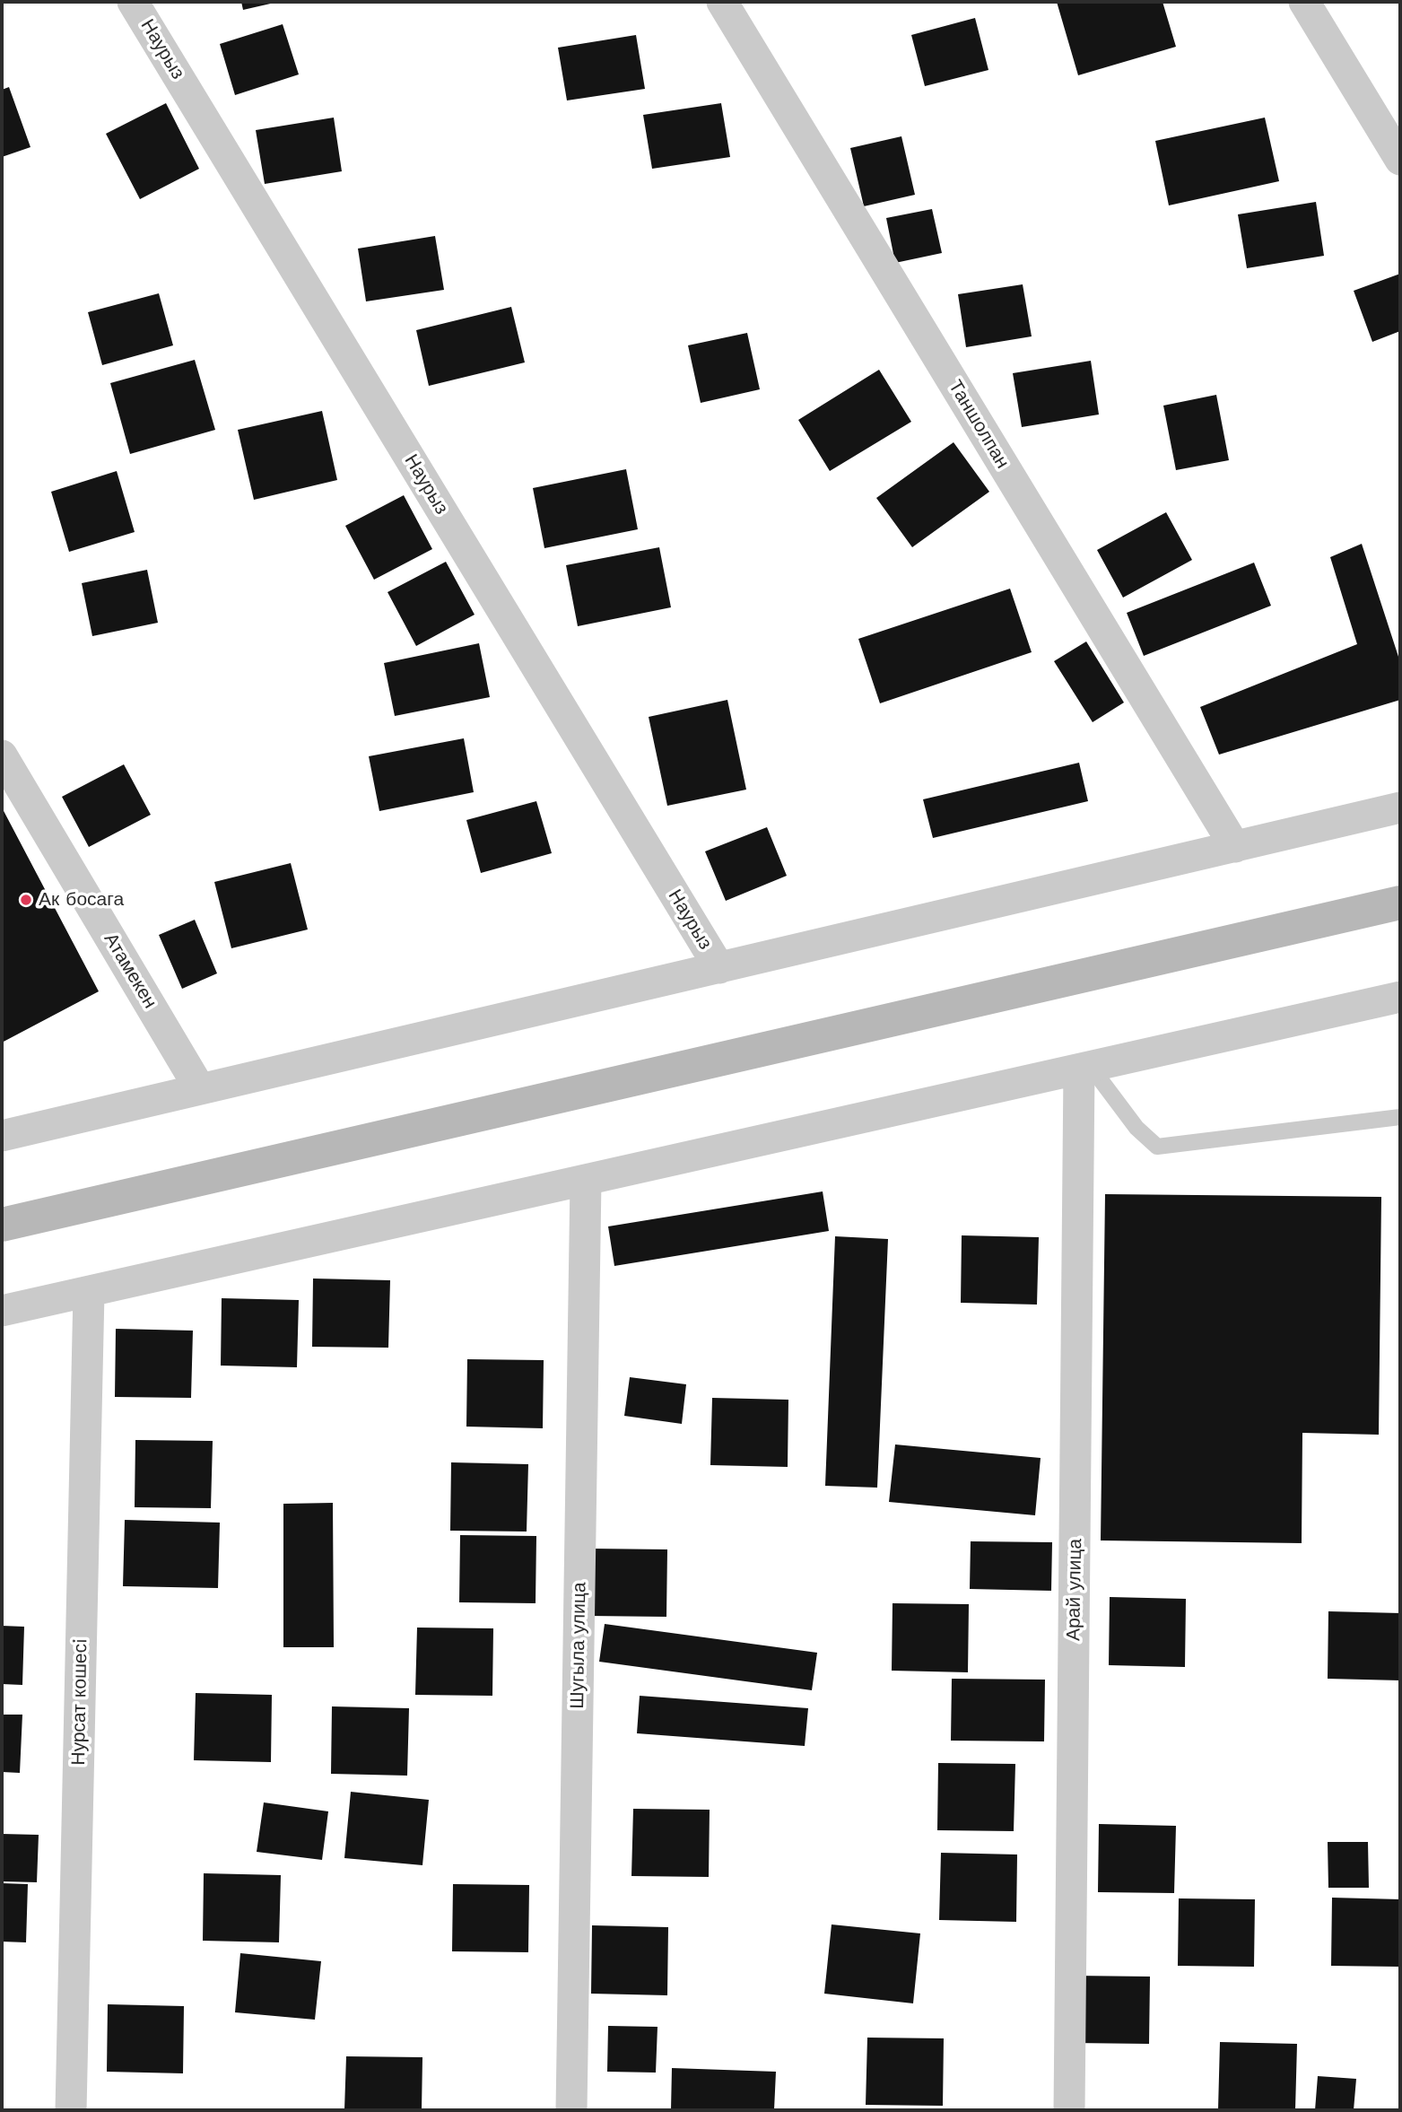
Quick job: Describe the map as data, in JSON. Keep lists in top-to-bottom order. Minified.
{"streets":{"street":["Наурыз","Таншолпан","Атамекен","Арай улица","Шугыла улица","Нурсат кошесi"]},"places":["Ак босага"]}
